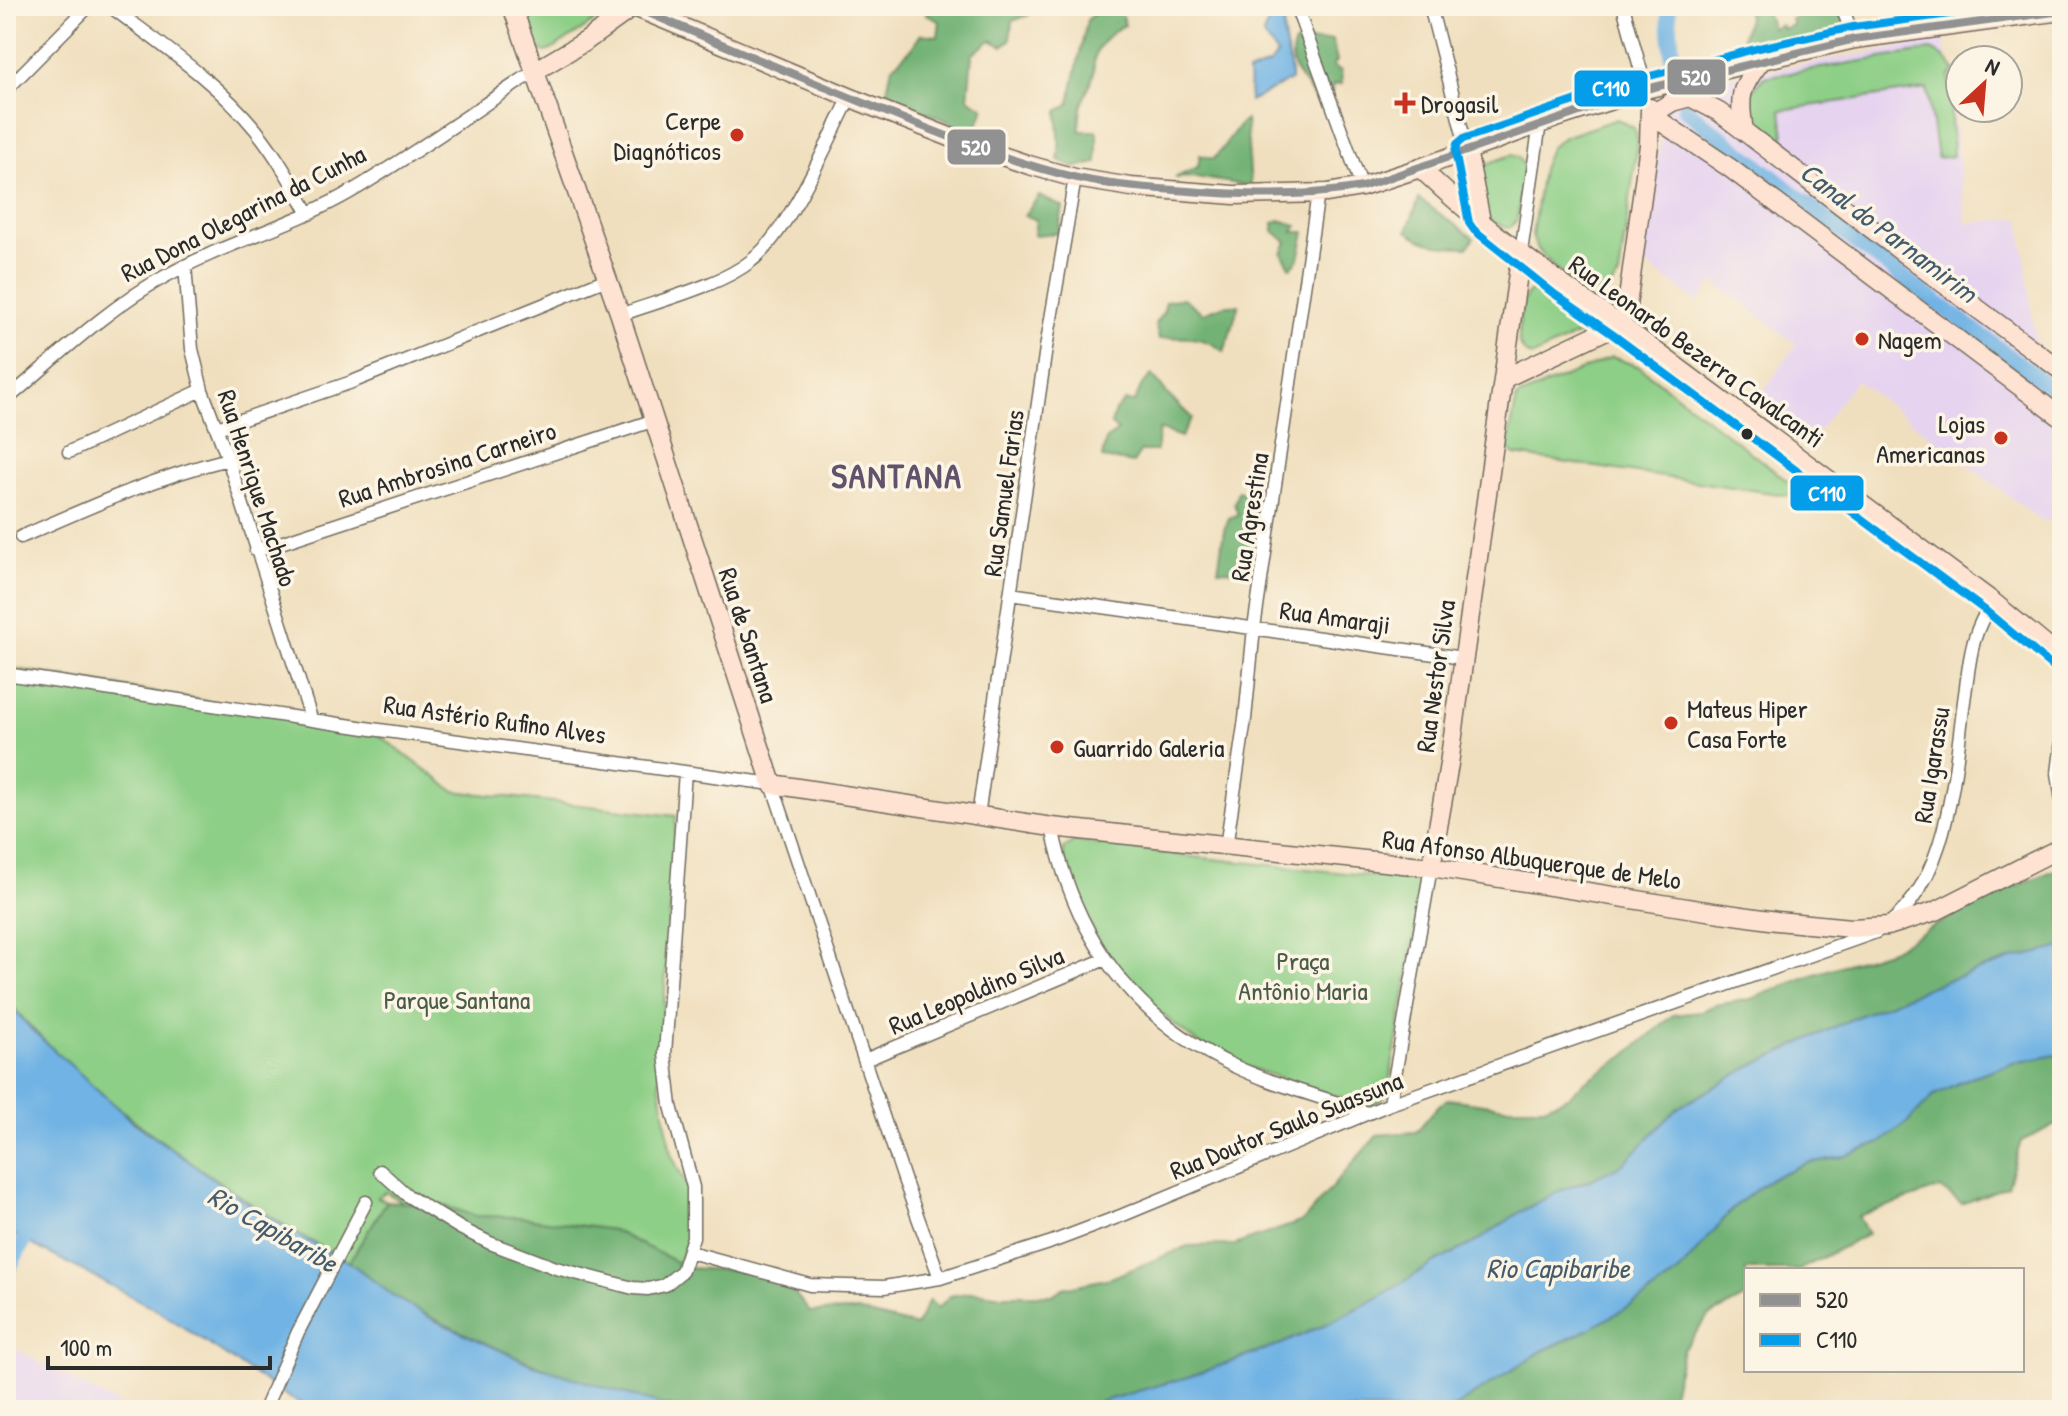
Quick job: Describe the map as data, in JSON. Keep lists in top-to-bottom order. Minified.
{"streets":{"street":["Rua Dona Olegarina da Cunha","Rua Leonardo Bezerra Cavalcanti","Rua Ambrosina Carneiro","Rua Henrique Machado","Rua Samuel Farias","Rua Agrestina","Rua Amaraji","Rua de Santana","Rua Nestor Silva","Rua Astério Rufino Alves","Rua Igarassu","Rua Afonso Albuquerque de Melo","Rua Leopoldino Silva","Rua Doutor Saulo Suassuna"]},"crossings":[["Rua Dona Olegarina da Cunha","Rua Henrique Machado"],["Rua Dona Olegarina da Cunha","Rua de Santana"],["Rua Leonardo Bezerra Cavalcanti","Rua Nestor Silva"],["Rua Leonardo Bezerra Cavalcanti","Rua Igarassu"],["Rua Ambrosina Carneiro","Rua Henrique Machado"],["Rua Ambrosina Carneiro","Rua de Santana"],["Rua Henrique Machado","Rua Astério Rufino Alves"],["Rua Samuel Farias","Rua Amaraji"],["Rua Samuel Farias","Rua Astério Rufino Alves"],["Rua Samuel Farias","Rua Afonso Albuquerque de Melo"],["Rua Agrestina","Rua Amaraji"],["Rua Agrestina","Rua Afonso Albuquerque de Melo"],["Rua Amaraji","Rua Nestor Silva"],["Rua de Santana","Rua Astério Rufino Alves"],["Rua de Santana","Rua Leopoldino Silva"],["Rua de Santana","Rua Doutor Saulo Suassuna"],["Rua Nestor Silva","Rua Afonso Albuquerque de Melo"],["Rua Nestor Silva","Rua Doutor Saulo Suassuna"],["Rua Astério Rufino Alves","Rua Afonso Albuquerque de Melo"],["Rua Igarassu","Rua Afonso Albuquerque de Melo"],["Rua Igarassu","Rua Doutor Saulo Suassuna"],["Rua Afonso Albuquerque de Melo","Rua Doutor Saulo Suassuna"]],"districts":["SANTANA"],"water":["Canal do Parnamirim","Rio Capibaribe"],"parks":["Praça Antônio Maria","Parque Santana"],"places":{"health":["Drogasil"],"other":["Cerpe Diagnóticos","Nagem","Lojas Americanas","Mateus Hiper Casa Forte","Guarrido Galeria"]},"lines":["transit line 520","transit line C110"],"legend":["520","C110"],"scale_bar":"100 m","north":"top right"}
